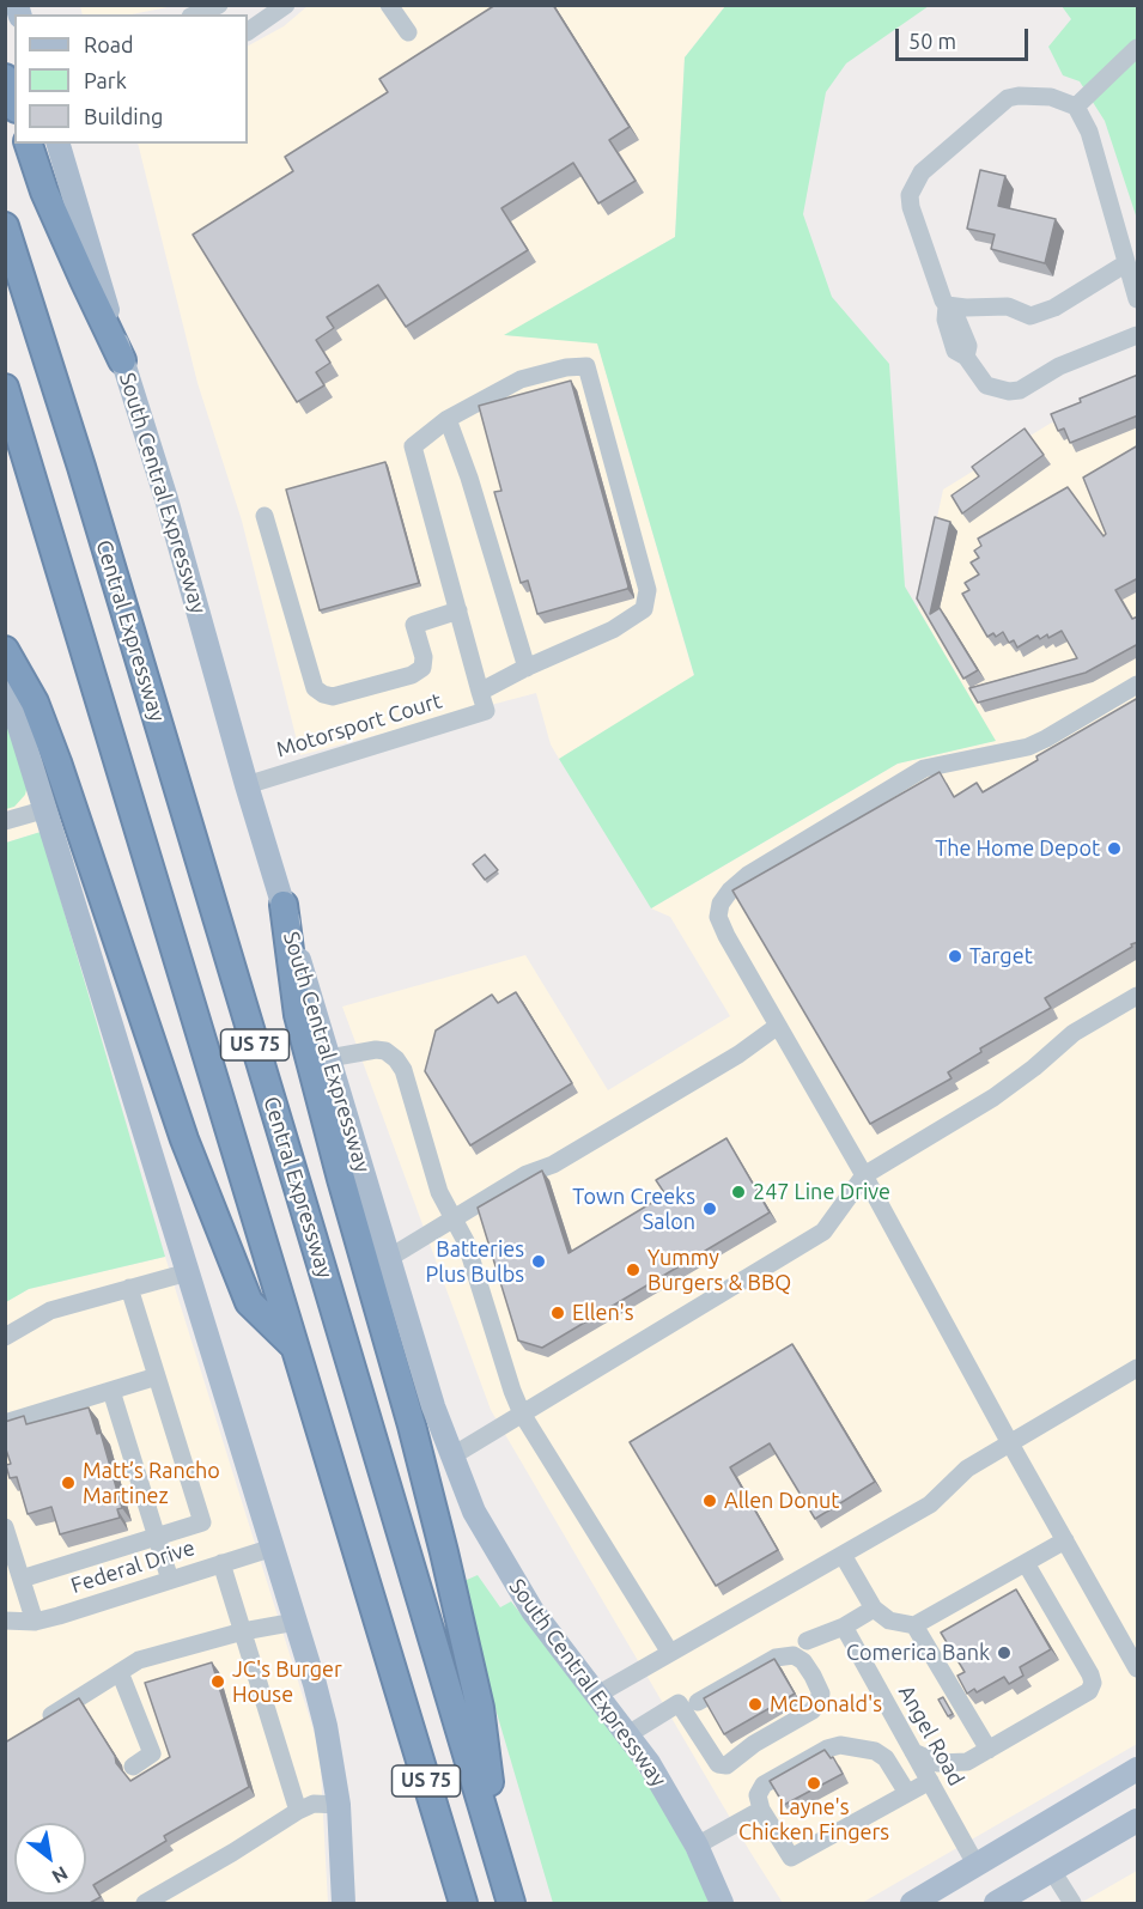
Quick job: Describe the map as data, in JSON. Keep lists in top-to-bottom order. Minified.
{"streets":{"highway":["Central Expressway","US 75"],"main road":["South Central Expressway"],"street":["Motorsport Court","Federal Drive","Angel Road"]},"crossings":[["South Central Expressway","Motorsport Court"]],"places":["The Home Depot","Target","247 Line Drive","Town Creeks Salon","Batteries Plus Bulbs","Yummy Burgers & BBQ","Ellen's","Matt’s Rancho Martinez","Allen Donut","Comerica Bank","JC's Burger House","McDonald's","Layne's Chicken Fingers"],"legend":["Road","Park","Building"],"scale_bar":"50 m","north":"bottom right"}
